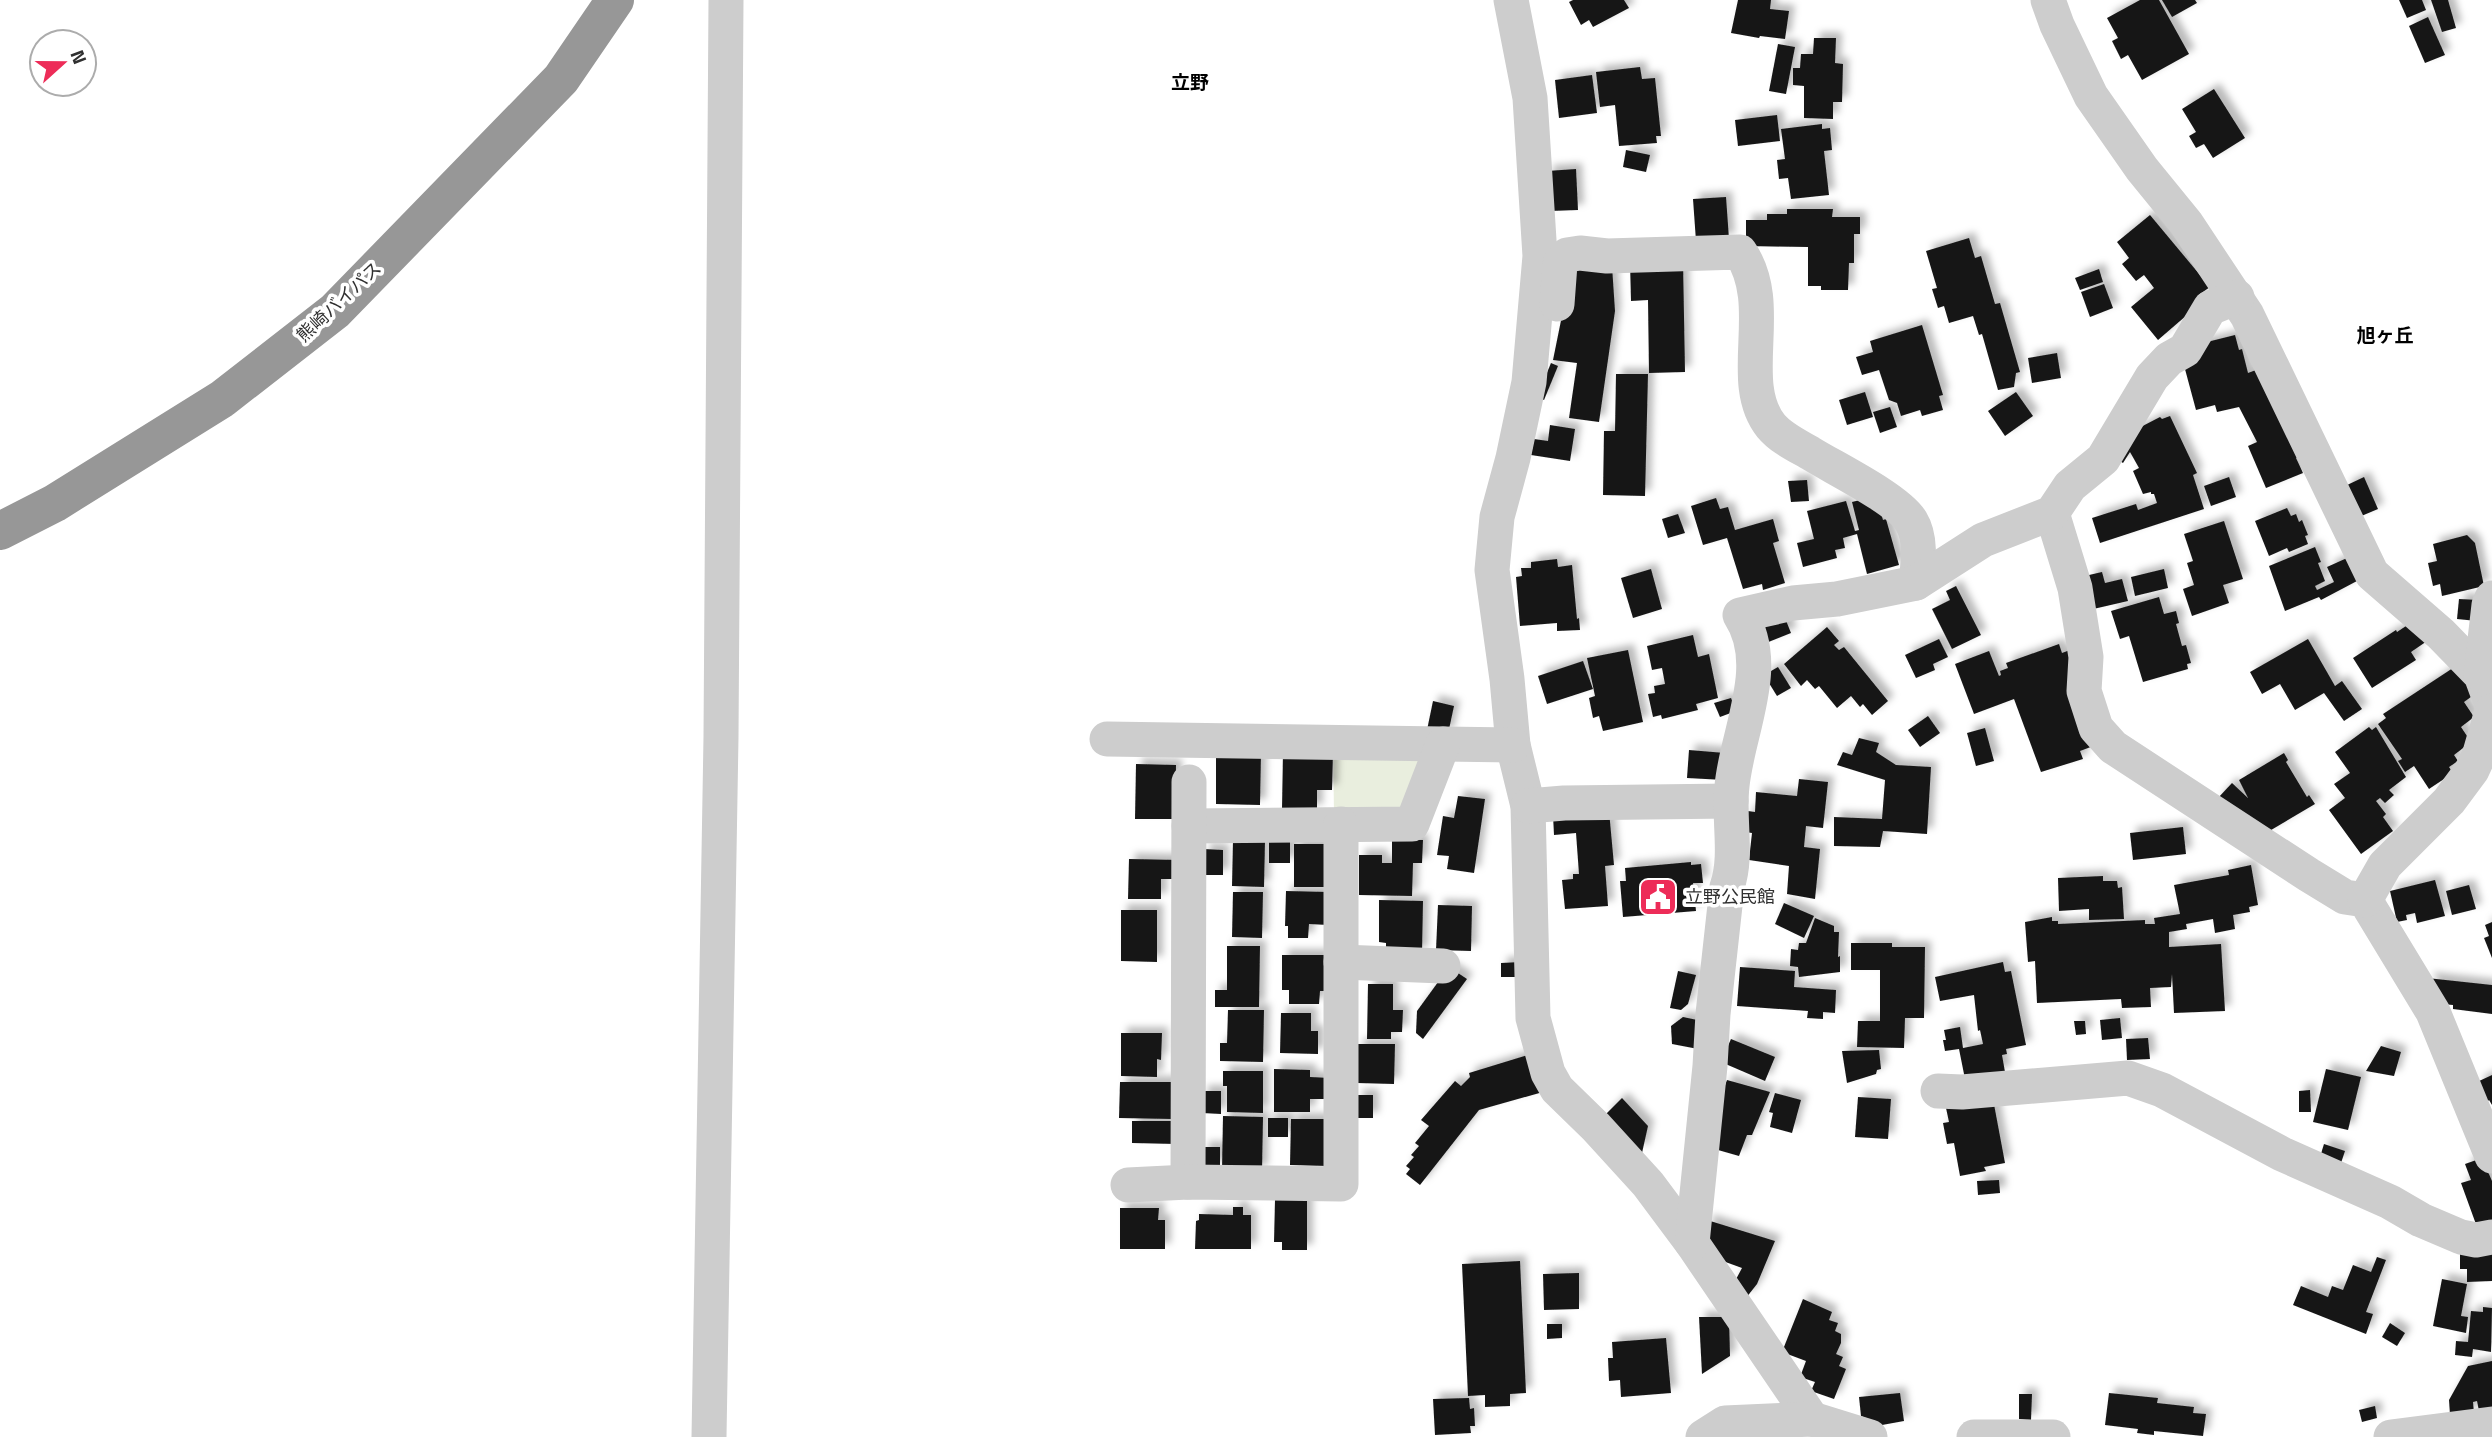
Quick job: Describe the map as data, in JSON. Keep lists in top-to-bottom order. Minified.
{"streets":{"highway":["熊崎バイパス"]},"districts":["立野","旭ヶ丘"],"places":{"public building":["立野公民館"]},"north":"right"}
